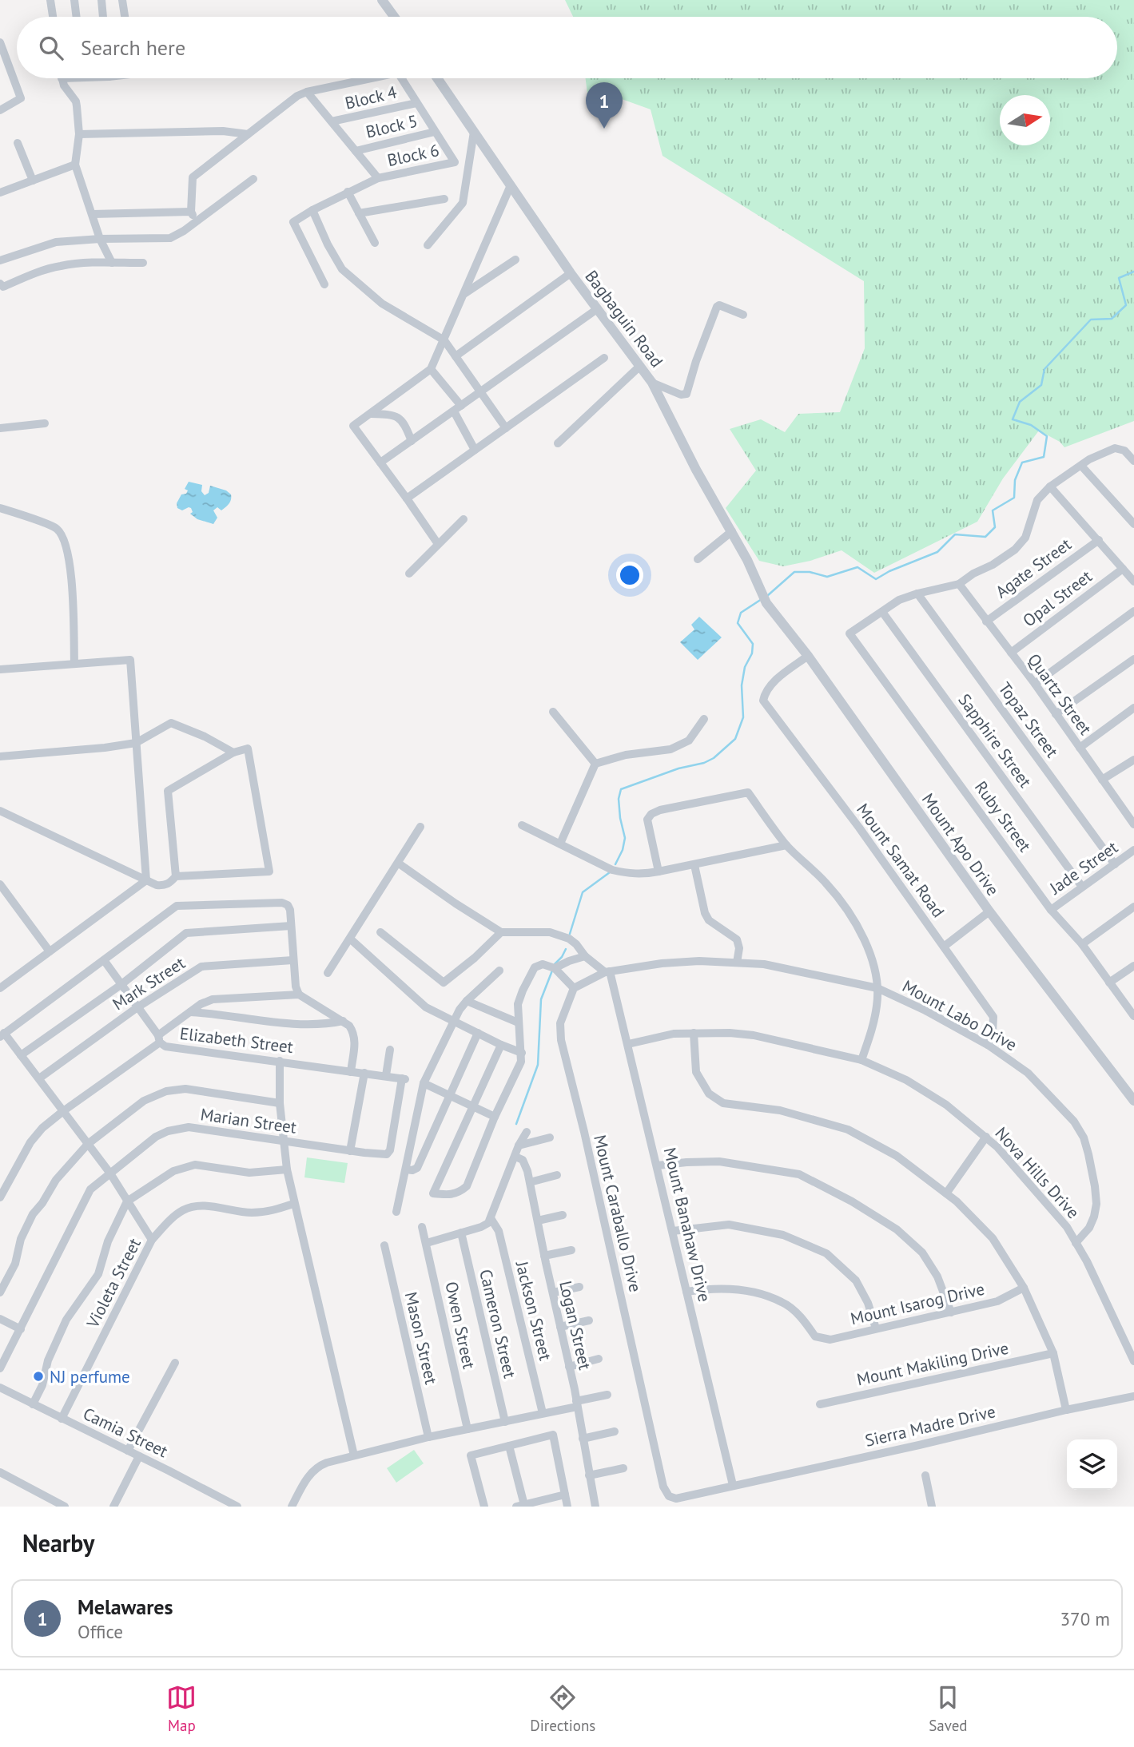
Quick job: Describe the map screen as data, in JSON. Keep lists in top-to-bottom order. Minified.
{"streets":{"street":["Block 4","Block 5","Block 6","Bagbaguin Road","Agate Street","Opal Street","Quartz Street","Topaz Street","Sapphire Street","Ruby Street","Mount Apo Drive","Mount Samat Road","Jade Street","Mark Street","Mount Labo Drive","Elizabeth Street","Marian Street","Nova Hills Drive","Mount Caraballo Drive","Mount Banahaw Drive","Violeta Street","Mount Isarog Drive","Jackson Street","Cameron Street","Owen Street","Logan Street","Mason Street","Mount Makiling Drive","Sierra Madre Drive","Camia Street"]},"crossings":[["Block 5","Block 6"],["Bagbaguin Road","Mount Apo Drive"],["Agate Street","Quartz Street"],["Opal Street","Quartz Street"],["Topaz Street","Jade Street"],["Sapphire Street","Ruby Street"],["Sapphire Street","Jade Street"],["Ruby Street","Jade Street"],["Mount Apo Drive","Mount Samat Road"],["Mount Samat Road","Mount Labo Drive"],["Mount Labo Drive","Nova Hills Drive"],["Mount Labo Drive","Mount Banahaw Drive"],["Elizabeth Street","Marian Street"],["Nova Hills Drive","Mount Banahaw Drive"],["Mount Caraballo Drive","Sierra Madre Drive"],["Mount Banahaw Drive","Mount Isarog Drive"],["Mount Banahaw Drive","Sierra Madre Drive"],["Violeta Street","Camia Street"]],"places":["NJ perfume"],"north":"right","page":{"search":"Search here","pins":"1","heading":"Nearby","list":[{"mark":"1","name":"Melawares","note":"Office","value":"370 m"}],"nav":["Map","Directions","Saved"]}}
